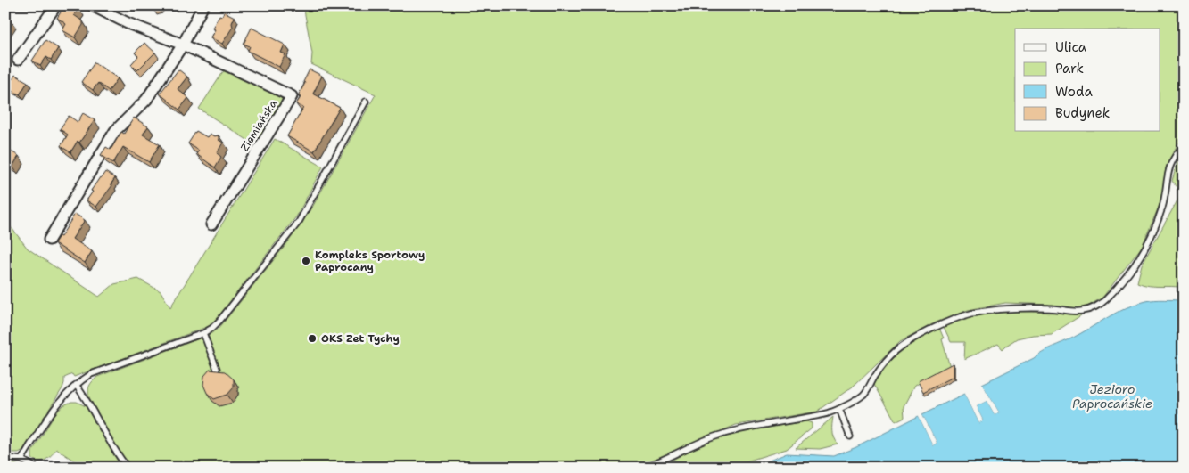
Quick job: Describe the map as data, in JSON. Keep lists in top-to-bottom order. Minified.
{"streets":{"street":["Ziemiańska"]},"water":["Jezioro Paprocańskie"],"places":["Kompleks Sportowy Paprocany","OKS Zet Tychy"],"legend":["Ulica","Park","Woda","Budynek"]}
